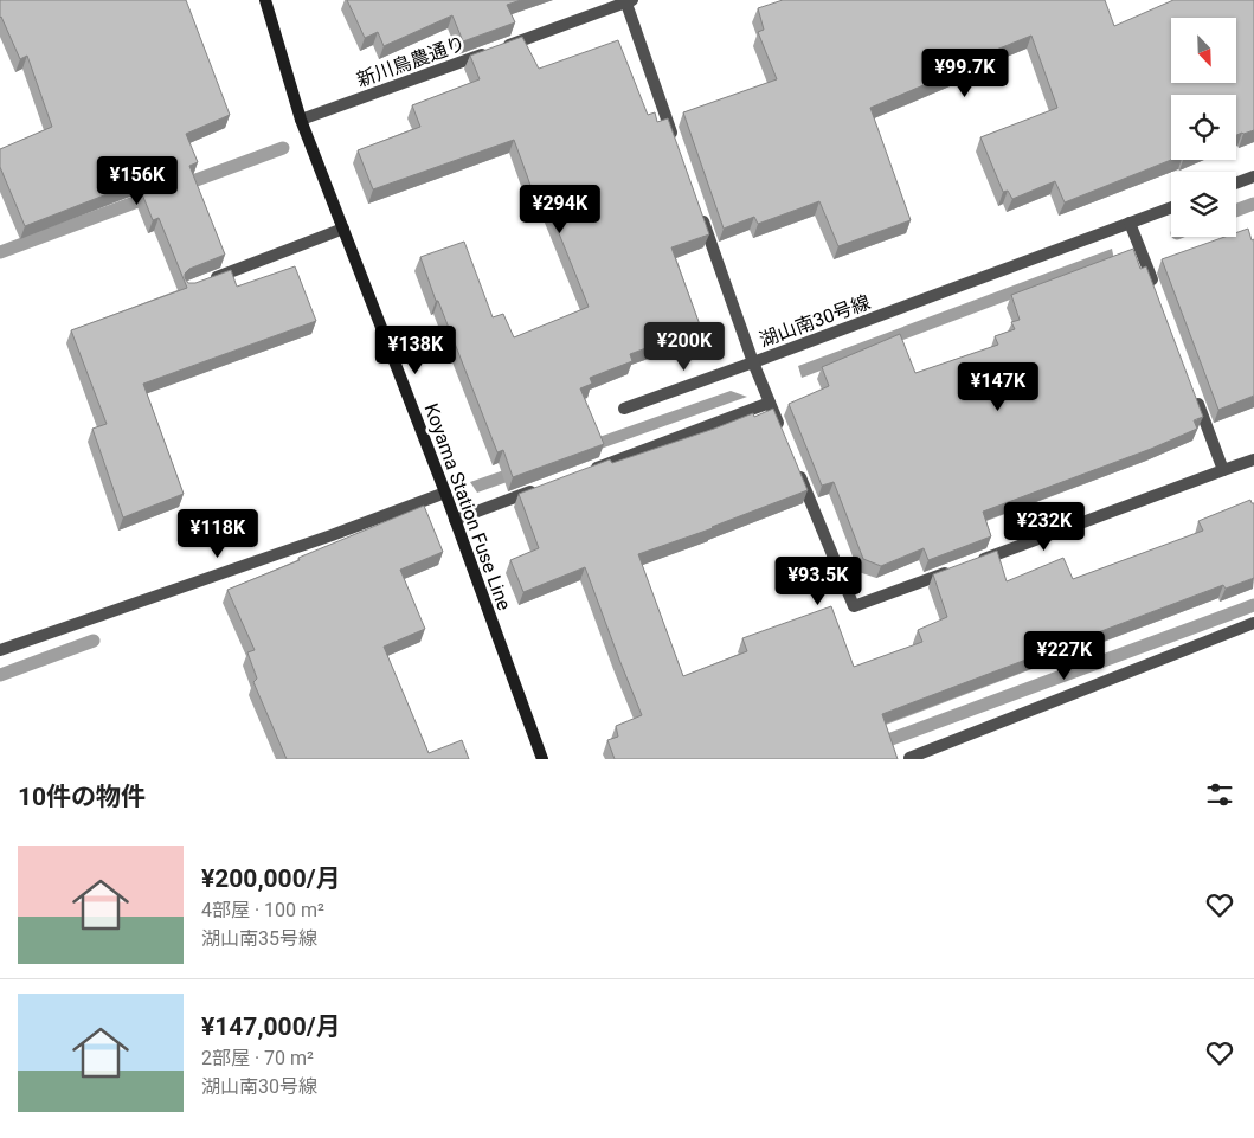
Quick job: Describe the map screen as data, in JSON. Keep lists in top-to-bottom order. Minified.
{"streets":{"main road":["Koyama Station Fuse Line"],"street":["新川鳥農通り","湖山南30号線"]},"crossings":[["新川鳥農通り","Koyama Station Fuse Line"]],"north":"bottom right","page":{"price":["¥99.7K","¥156K","¥294K","¥200K","¥138K","¥147K","¥232K","¥118K","¥93.5K","¥227K"],"heading":"10件の物件","list":[{"name":"¥200,000/月","note":"4部屋 · 100 m² · 湖山南35号線"},{"name":"¥147,000/月","note":"2部屋 · 70 m² · 湖山南30号線"}]}}
